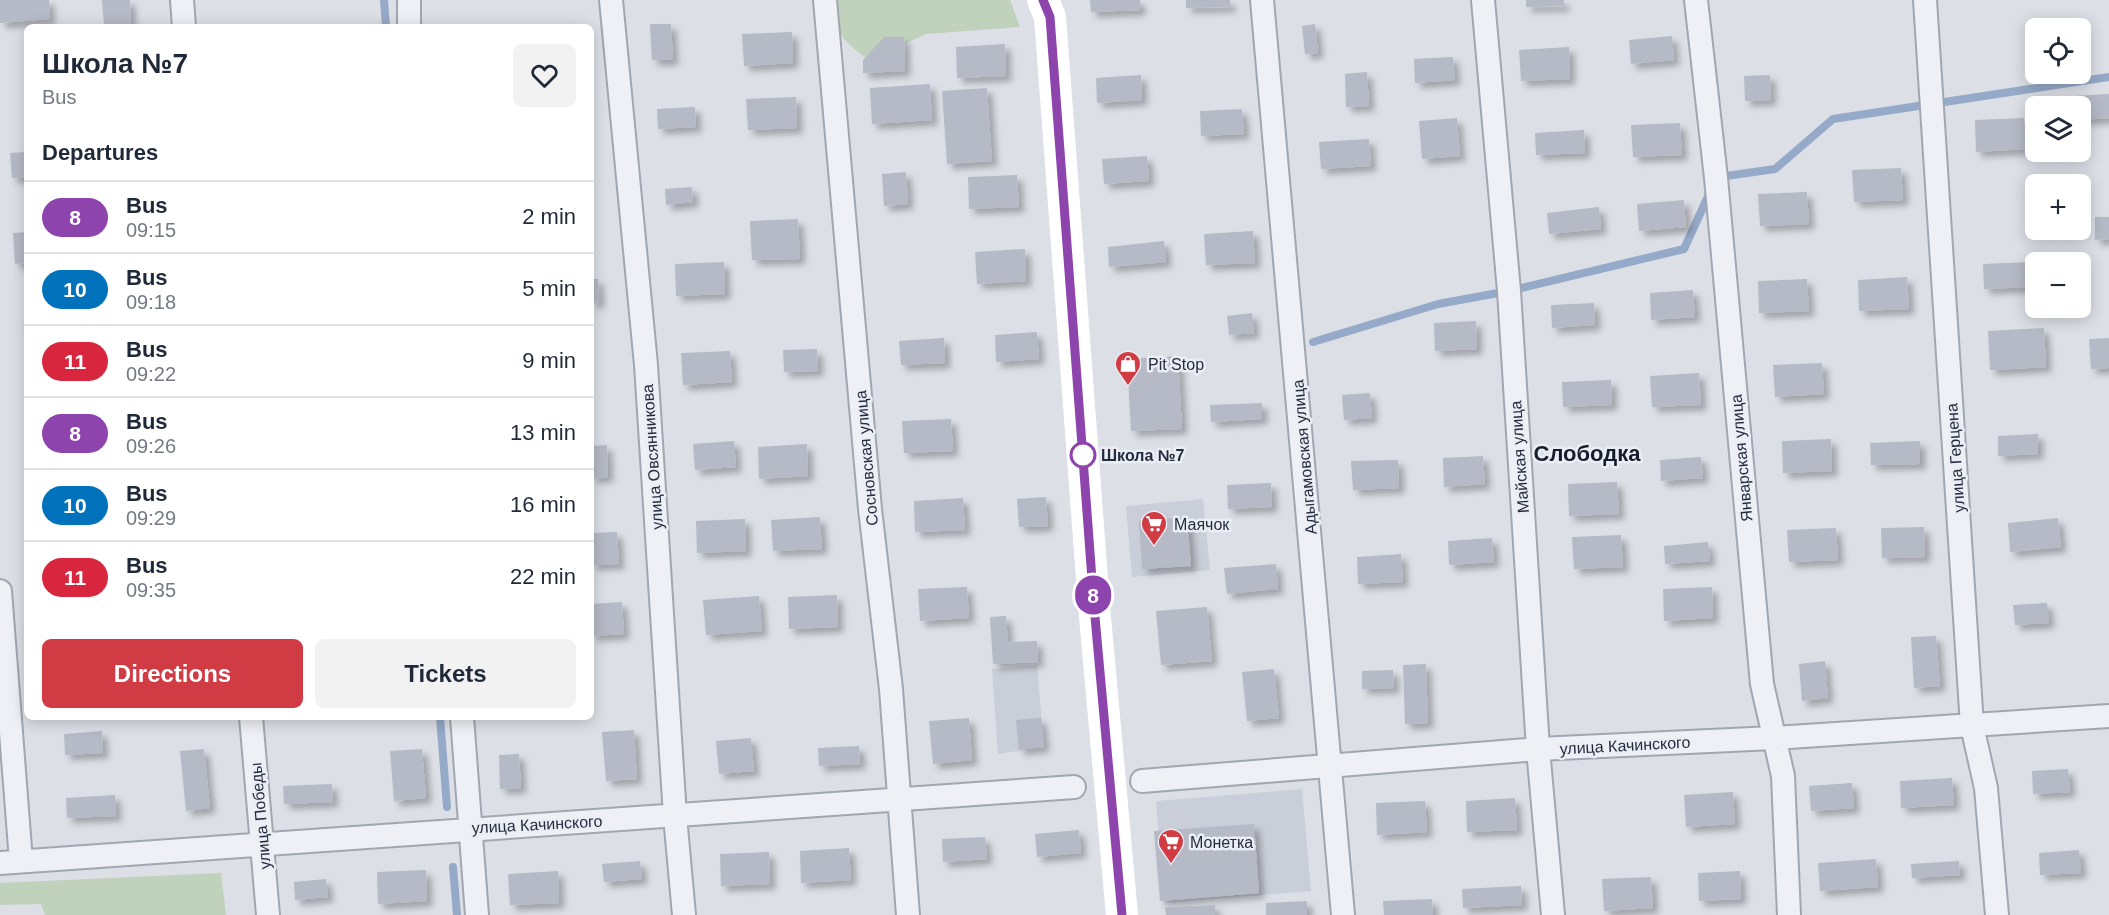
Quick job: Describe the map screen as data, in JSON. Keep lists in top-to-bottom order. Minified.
{"streets":{"street":["улица Овсянникова","Адыгамовская улица","Майская улица","Сосновская улица","Январская улица","улица Герцена","улица Качинского","улица Победы"]},"crossings":[["улица Овсянникова","улица Качинского"],["Адыгамовская улица","улица Качинского"],["Майская улица","улица Качинского"],["Сосновская улица","улица Качинского"],["Январская улица","улица Качинского"],["улица Герцена","улица Качинского"],["улица Качинского","улица Победы"]],"districts":["Слободка"],"places":{"shop":["Pit Stop"],"other":["Школа №7"],"supermarket":["Маячок","Монетка"]},"lines":["bus line 8"],"page":{"on_map":"8","map_buttons":["+","−"],"heading":[["Школа №7","Bus"],"Departures"],"list":[{"mark":"8","name":"Bus","note":"09:15","value":"2 min"},{"mark":"10","name":"Bus","note":"09:18","value":"5 min"},{"mark":"11","name":"Bus","note":"09:22","value":"9 min"},{"mark":"8","name":"Bus","note":"09:26","value":"13 min"},{"mark":"10","name":"Bus","note":"09:29","value":"16 min"},{"mark":"11","name":"Bus","note":"09:35","value":"22 min"}],"buttons":["Directions","Tickets"]}}
